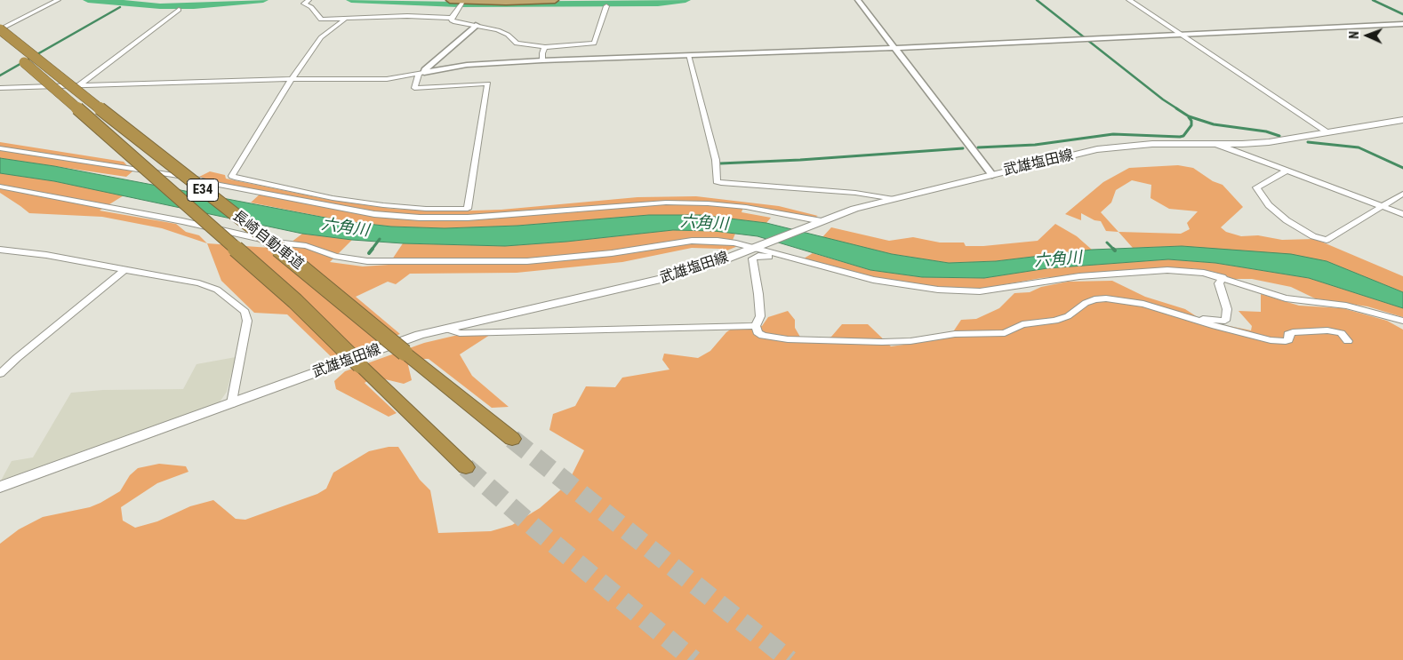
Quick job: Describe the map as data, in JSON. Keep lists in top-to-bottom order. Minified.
{"streets":{"highway":["E34","長崎自動車道"],"main road":["武雄塩田線"]},"water":["六角川"],"north":"left"}
